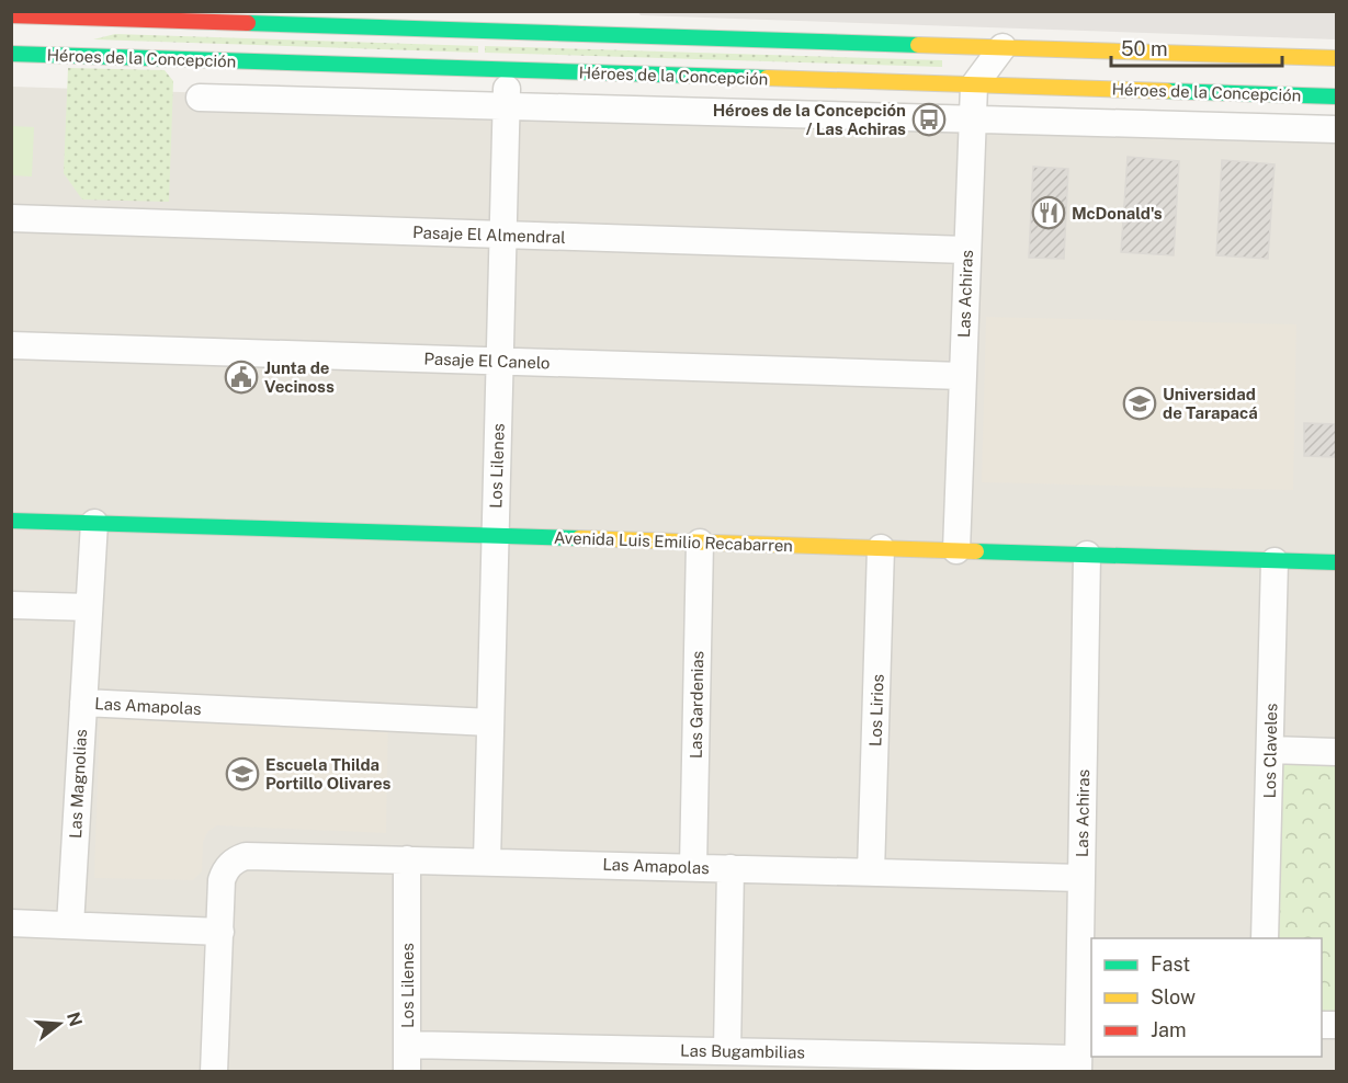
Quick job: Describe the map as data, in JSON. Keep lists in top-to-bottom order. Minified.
{"streets":{"main road":["Héroes de la Concepción","Avenida Luis Emilio Recabarren"],"street":["Pasaje El Almendral","Las Achiras","Pasaje El Canelo","Los Lilenes","Las Gardenias","Las Amapolas","Los Lirios","Los Claveles","Las Magnolias","Las Bugambilias"]},"crossings":[["Héroes de la Concepción","Las Achiras"],["Héroes de la Concepción","Los Lilenes"],["Pasaje El Almendral","Las Achiras"],["Pasaje El Almendral","Los Lilenes"],["Las Achiras","Pasaje El Canelo"],["Las Achiras","Avenida Luis Emilio Recabarren"],["Las Achiras","Las Amapolas"],["Las Achiras","Las Bugambilias"],["Pasaje El Canelo","Los Lilenes"],["Los Lilenes","Avenida Luis Emilio Recabarren"],["Los Lilenes","Las Amapolas"],["Los Lilenes","Las Bugambilias"],["Avenida Luis Emilio Recabarren","Las Gardenias"],["Avenida Luis Emilio Recabarren","Los Lirios"],["Avenida Luis Emilio Recabarren","Los Claveles"],["Avenida Luis Emilio Recabarren","Las Magnolias"],["Las Gardenias","Las Amapolas"],["Las Amapolas","Los Lirios"],["Las Amapolas","Las Magnolias"]],"places":{"bus stop":["Héroes de la Concepción / Las Achiras"],"restaurant":["McDonald's"],"public building":["Junta de Vecinoss"],"school or university":["Universidad de Tarapacá","Escuela Thilda Portillo Olivares"]},"legend":["Fast","Slow","Jam"],"scale_bar":"50 m","north":"right"}
